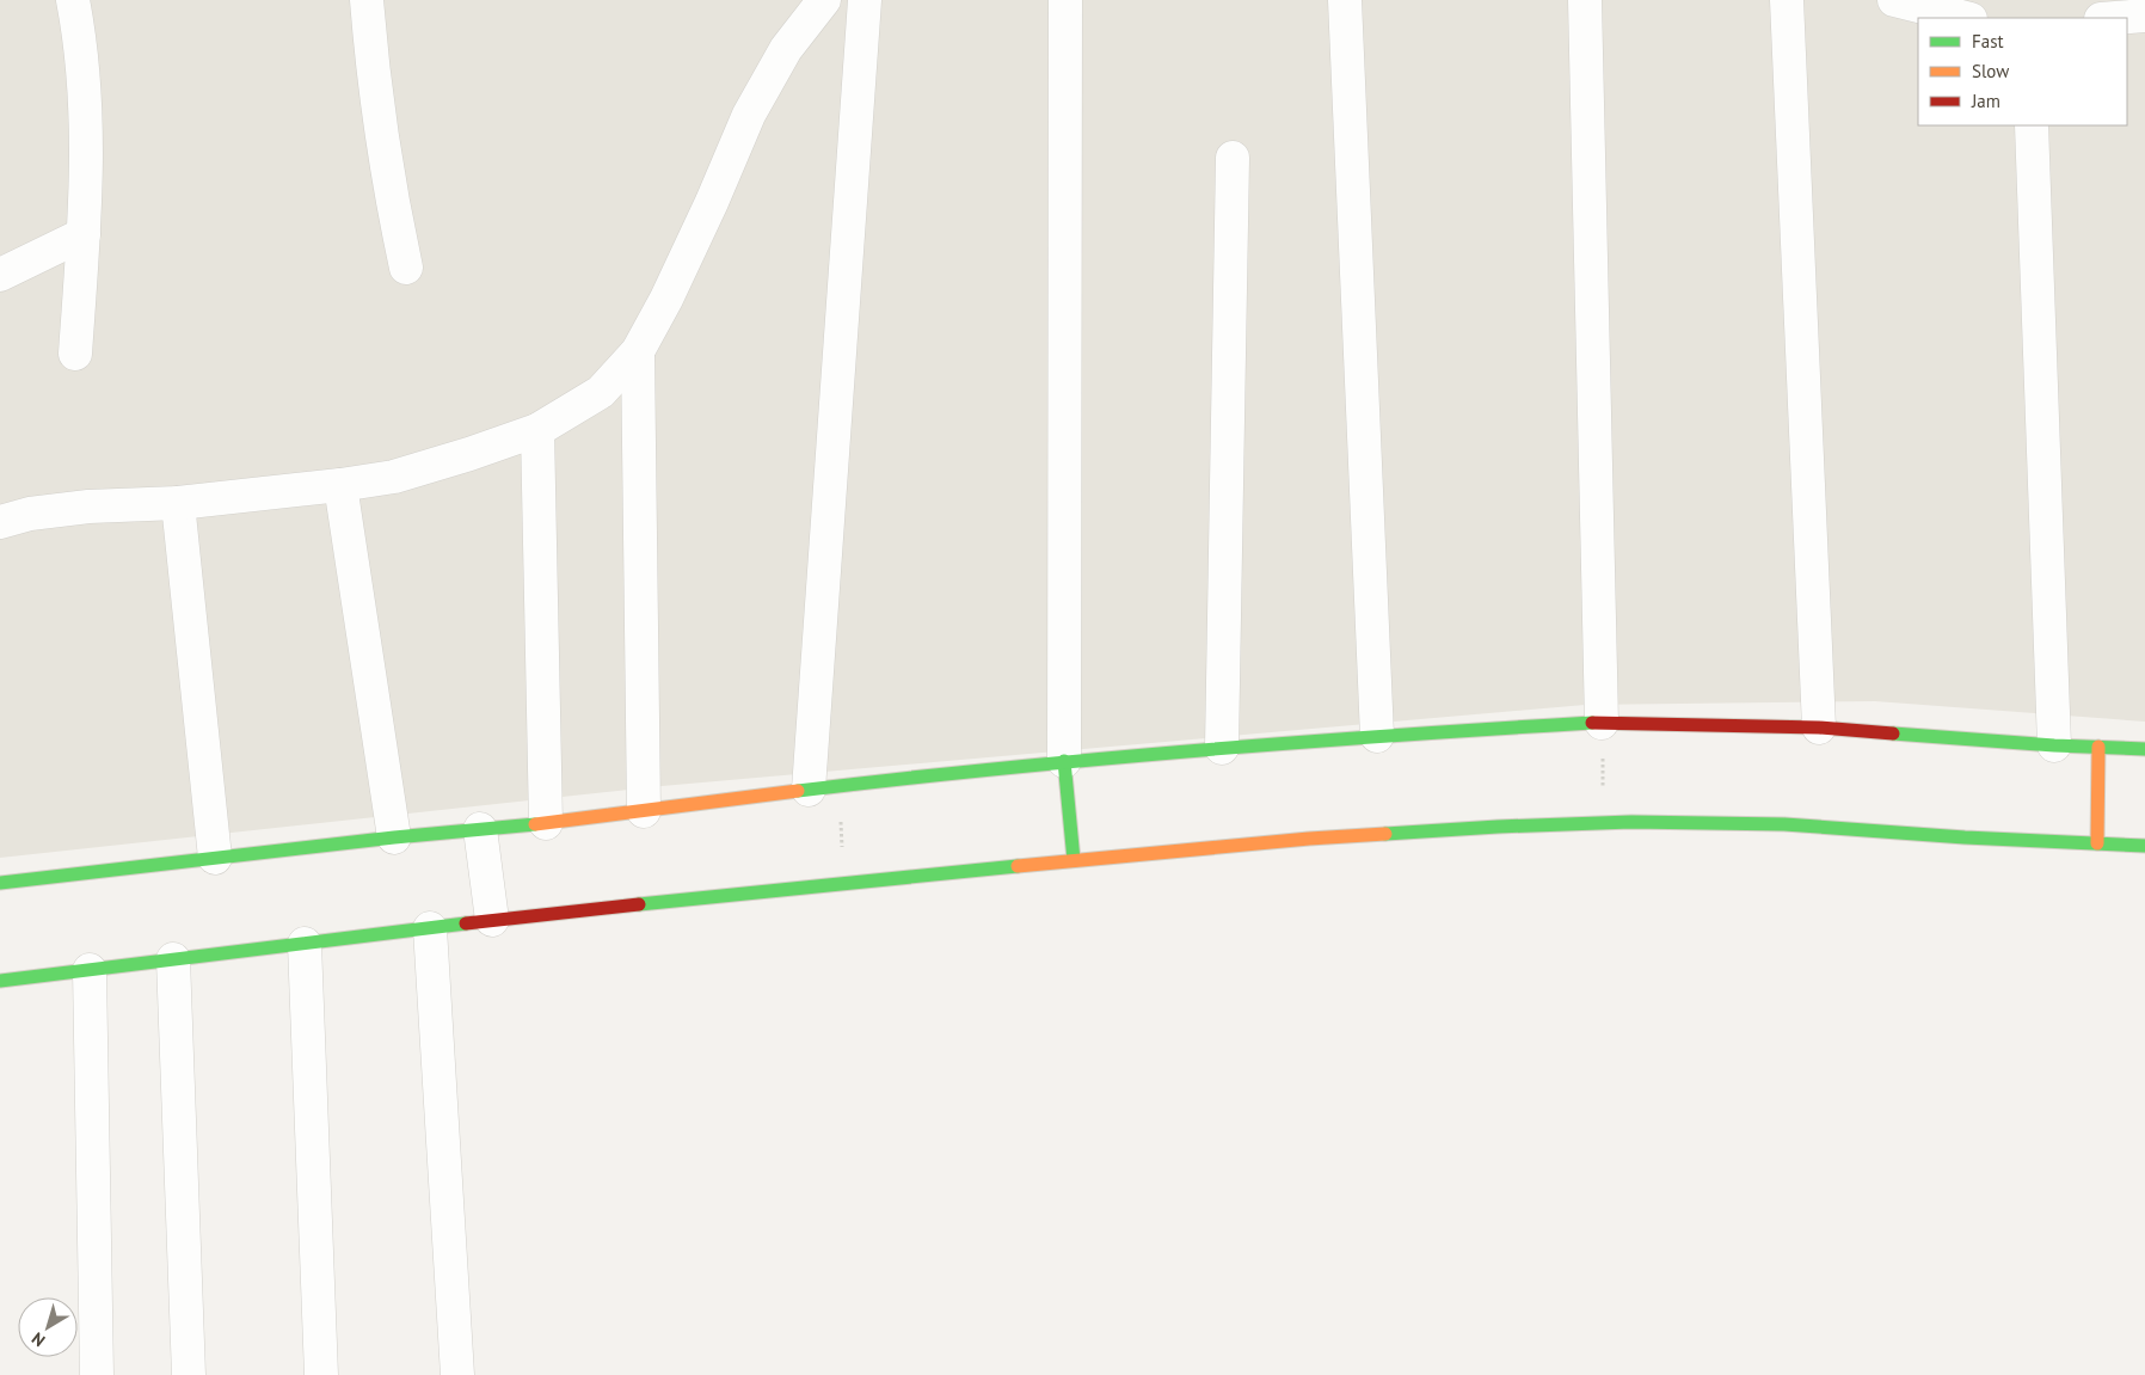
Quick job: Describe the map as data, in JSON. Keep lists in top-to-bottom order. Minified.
{"legend":["Fast","Slow","Jam"],"north":"bottom left"}
